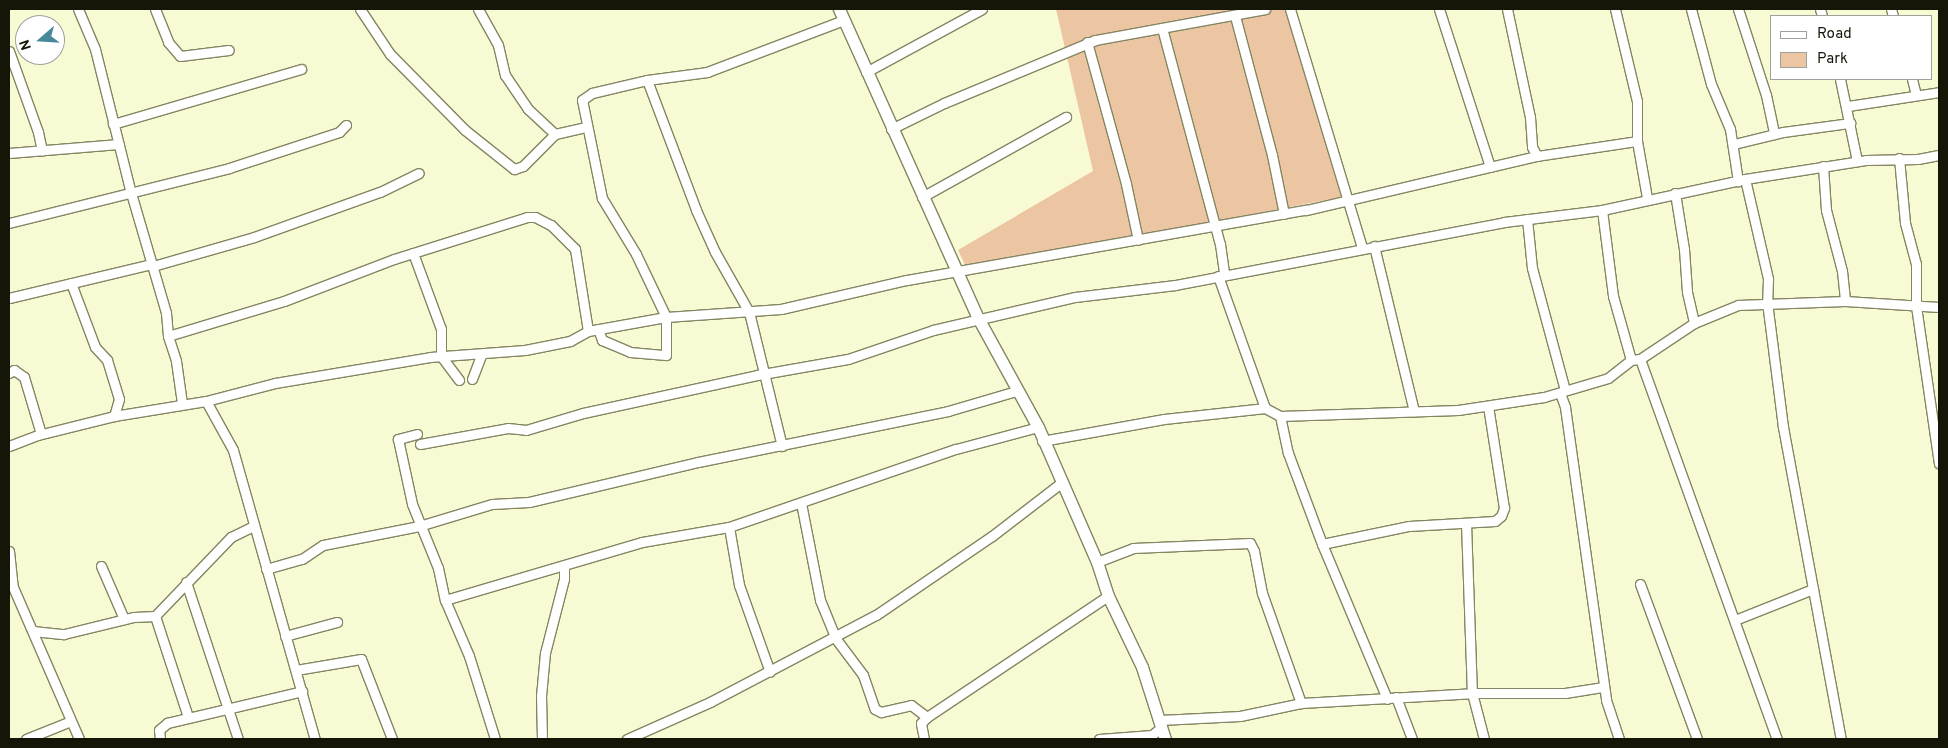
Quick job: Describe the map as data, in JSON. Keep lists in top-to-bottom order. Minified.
{"legend":["Road","Park"],"north":"left"}
